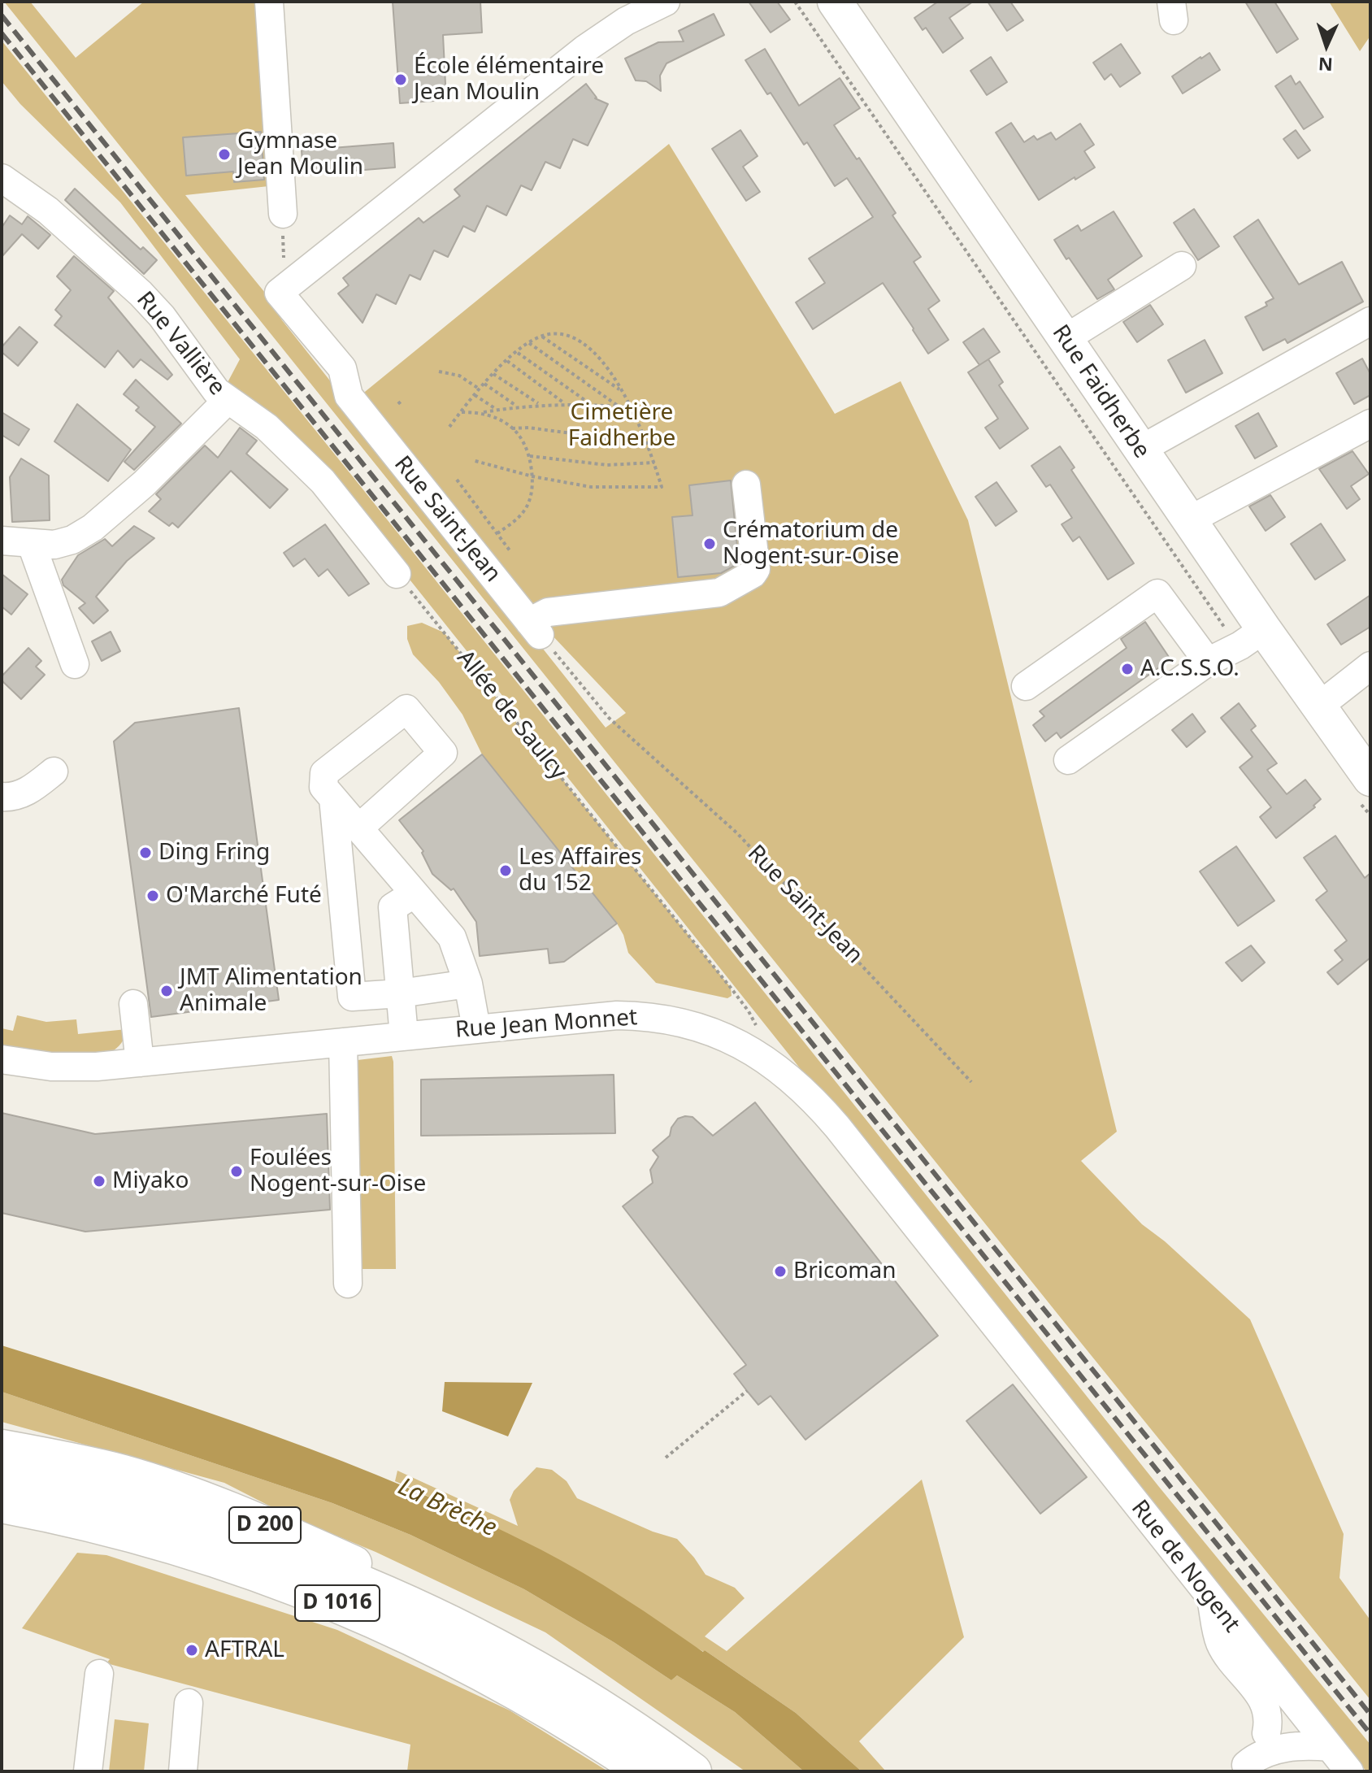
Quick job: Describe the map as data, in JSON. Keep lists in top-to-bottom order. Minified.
{"streets":{"highway":["D 1016"],"main road":["Rue Faidherbe"],"street":["Rue Vallière","Rue Saint-Jean","Rue Jean Monnet","Rue de Nogent"],"path":["Allée de Saulcy"]},"crossings":[["Allée de Saulcy","Rue Jean Monnet"],["Rue Jean Monnet","Rue de Nogent"]],"water":["La Brèche"],"parks":["Cimetière Faidherbe"],"places":["École élémentaire Jean Moulin","Gymnase Jean Moulin","Crématorium de Nogent-sur-Oise","A.C.S.S.O.","Ding Fring","Les Affaires du 152","O'Marché Futé","JMT Alimentation Animale","Foulées Nogent-sur-Oise","Miyako","Bricoman","AFTRAL"],"north":"bottom"}
